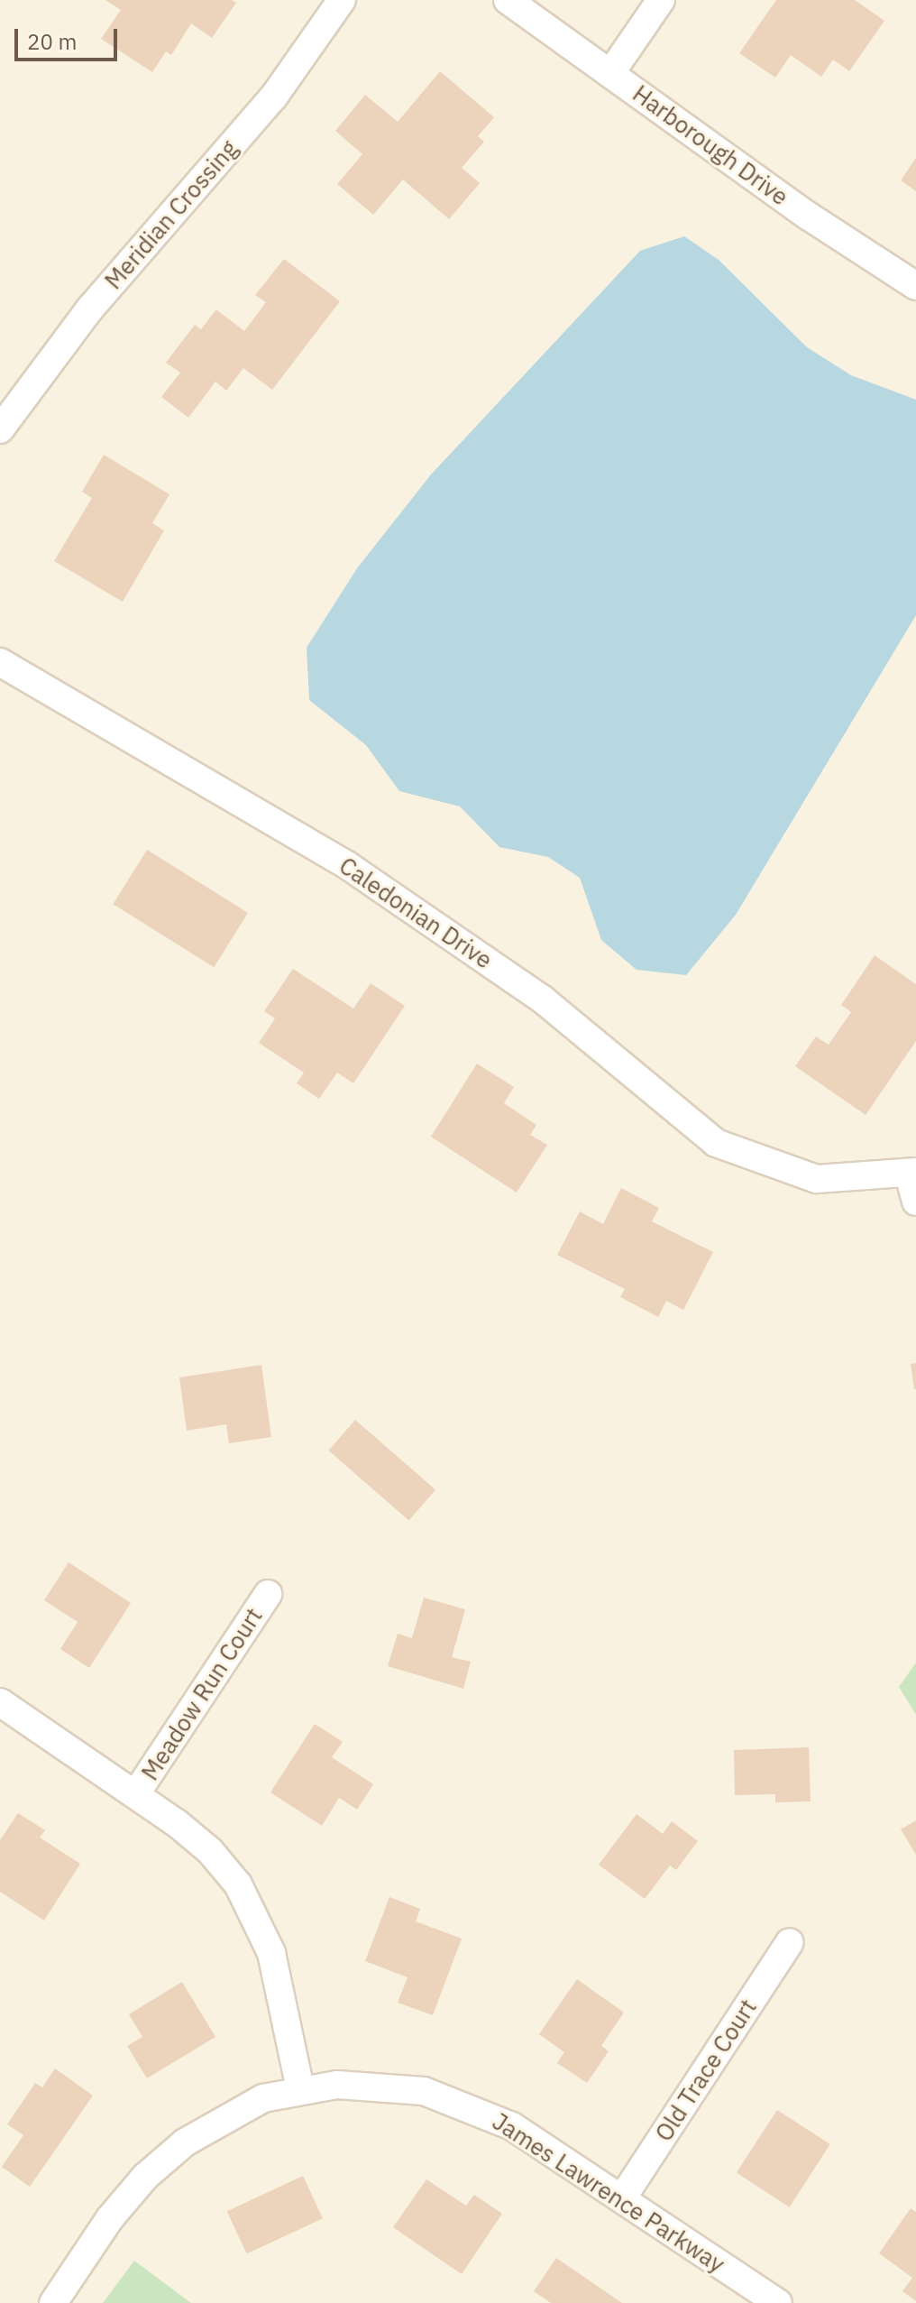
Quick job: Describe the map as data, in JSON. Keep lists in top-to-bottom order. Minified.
{"streets":{"street":["Harborough Drive","Meridian Crossing","Caledonian Drive","Meadow Run Court","Old Trace Court","James Lawrence Parkway"]},"crossings":[["Old Trace Court","James Lawrence Parkway"]],"scale_bar":"20 m"}
